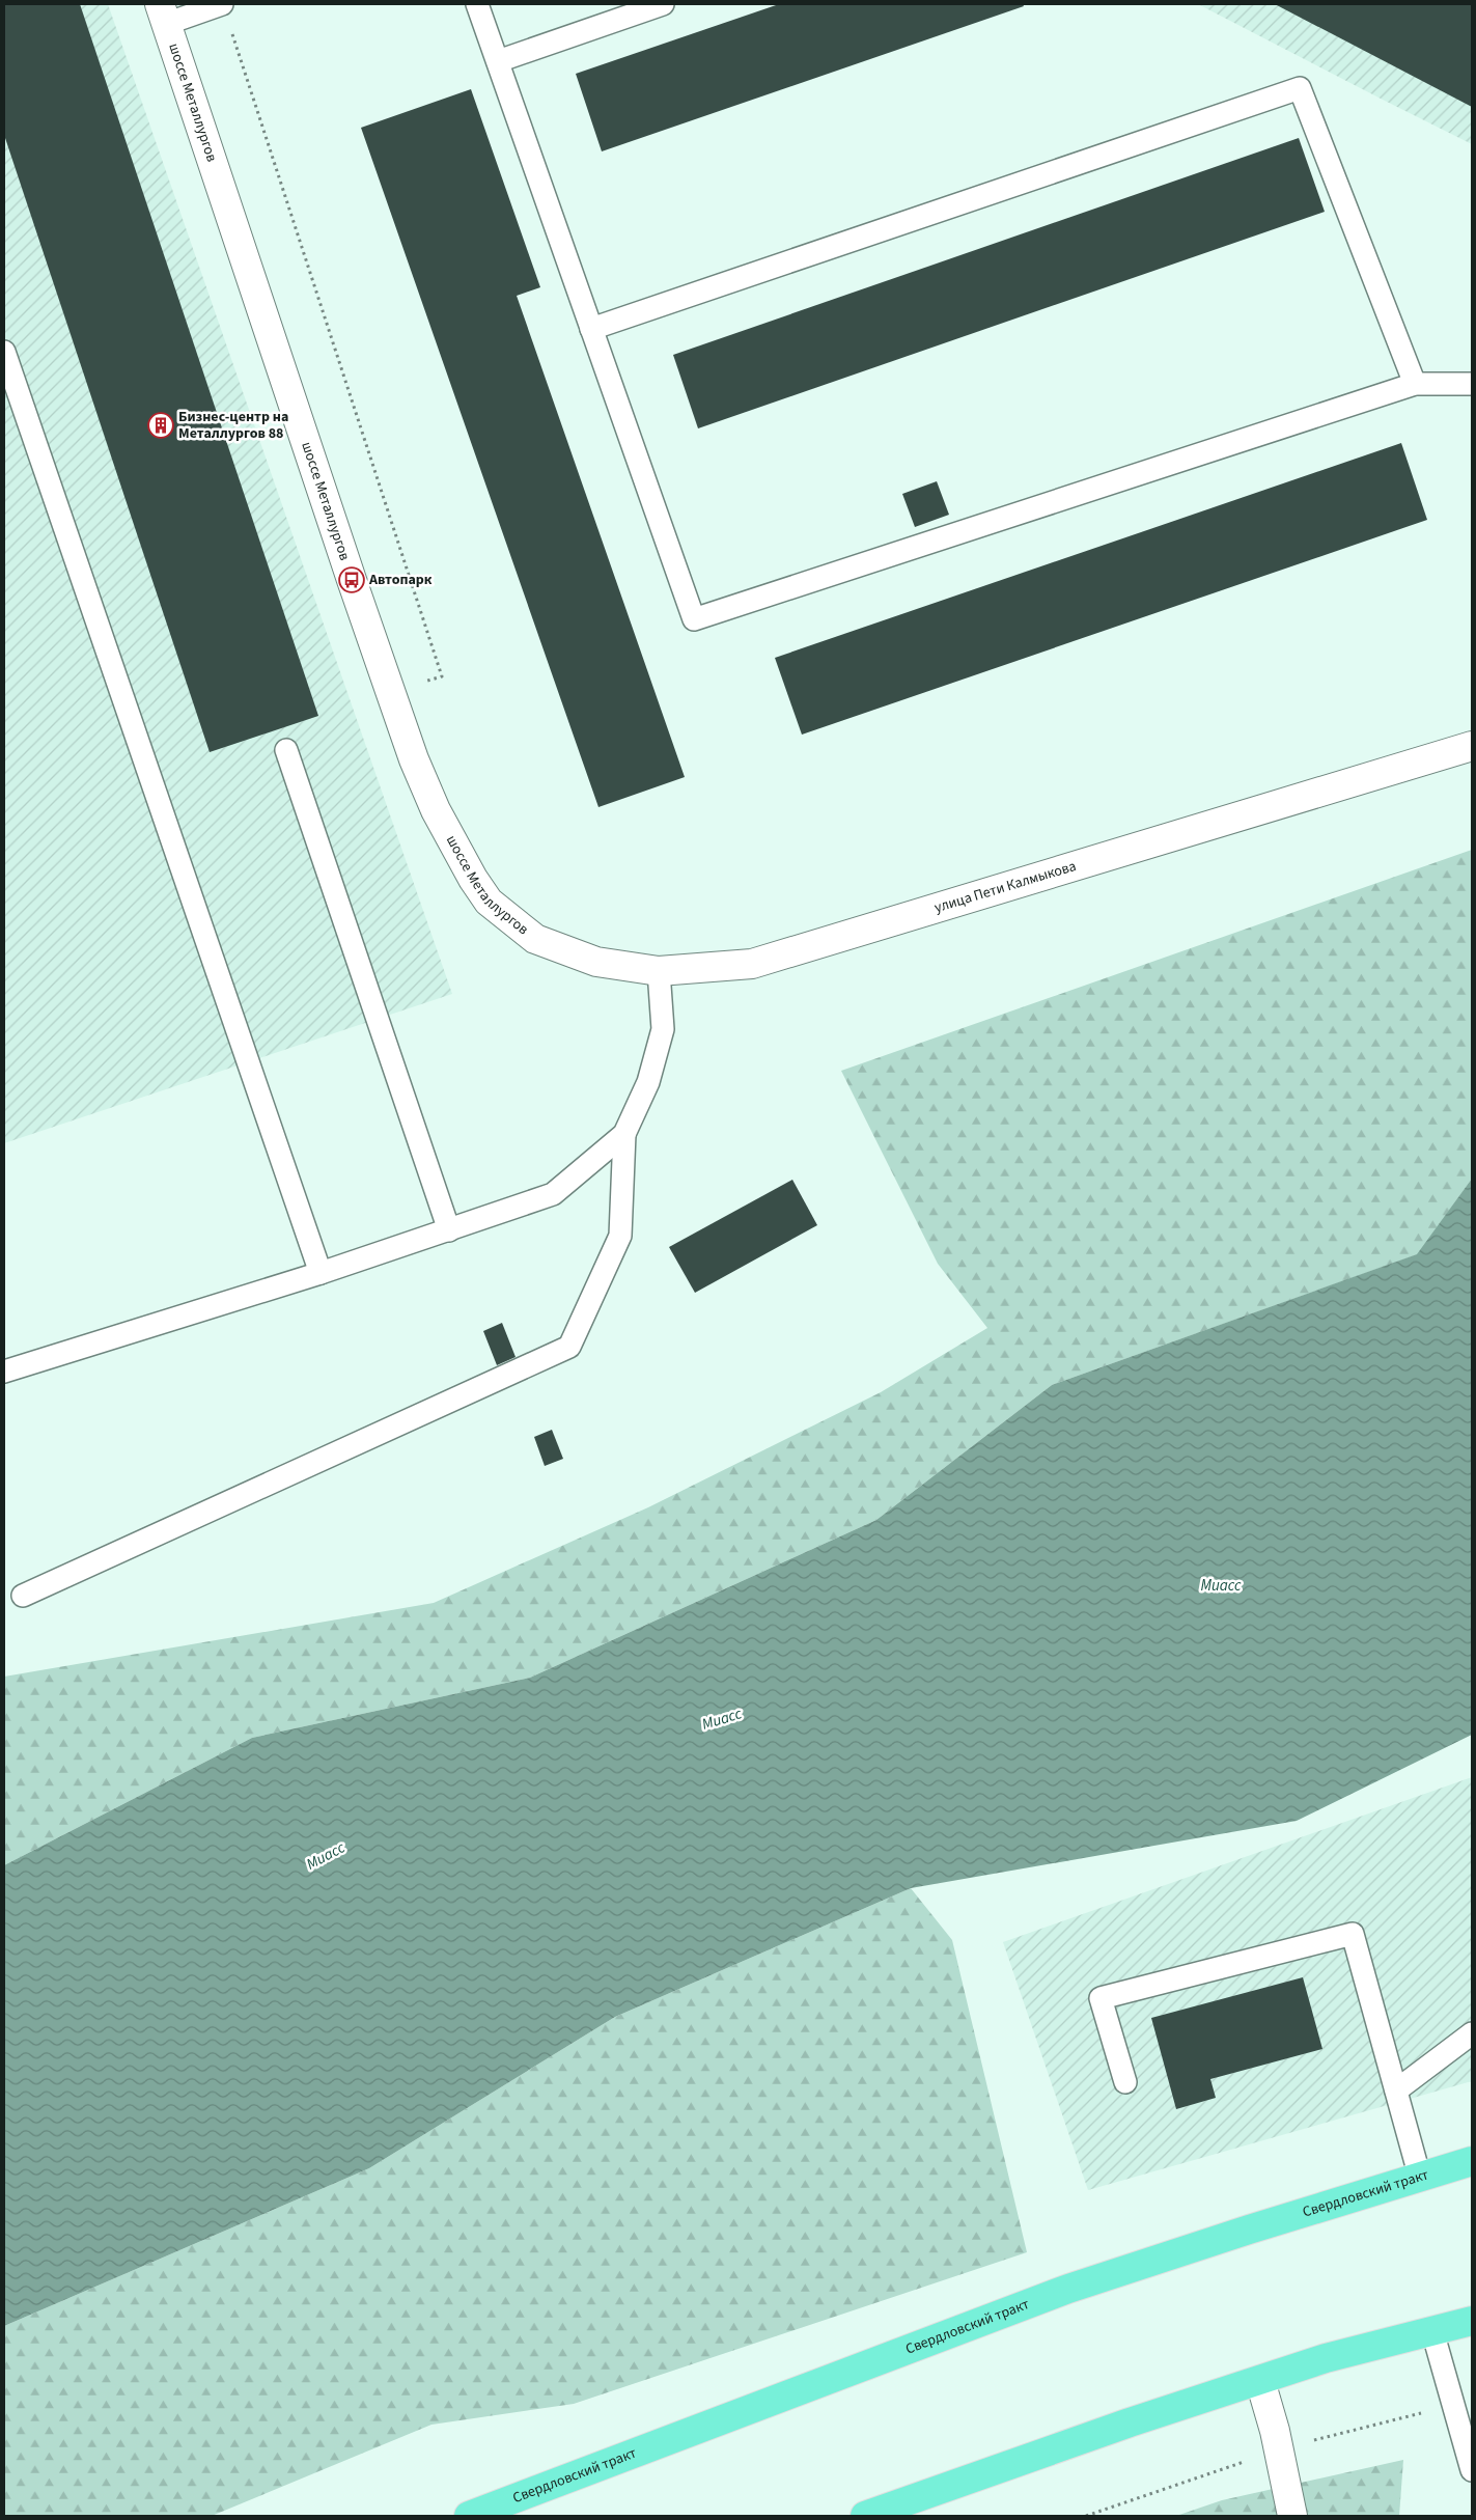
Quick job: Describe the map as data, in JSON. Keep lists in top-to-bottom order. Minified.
{"streets":{"main road":["шоссе Металлургов","улица Пети Калмыкова","Свердловский тракт"]},"crossings":[["шоссе Металлургов","улица Пети Калмыкова"]],"water":["Миасс"],"places":{"building":["Бизнес-центр на Металлургов 88"],"bus stop":["Автопарк"]}}
